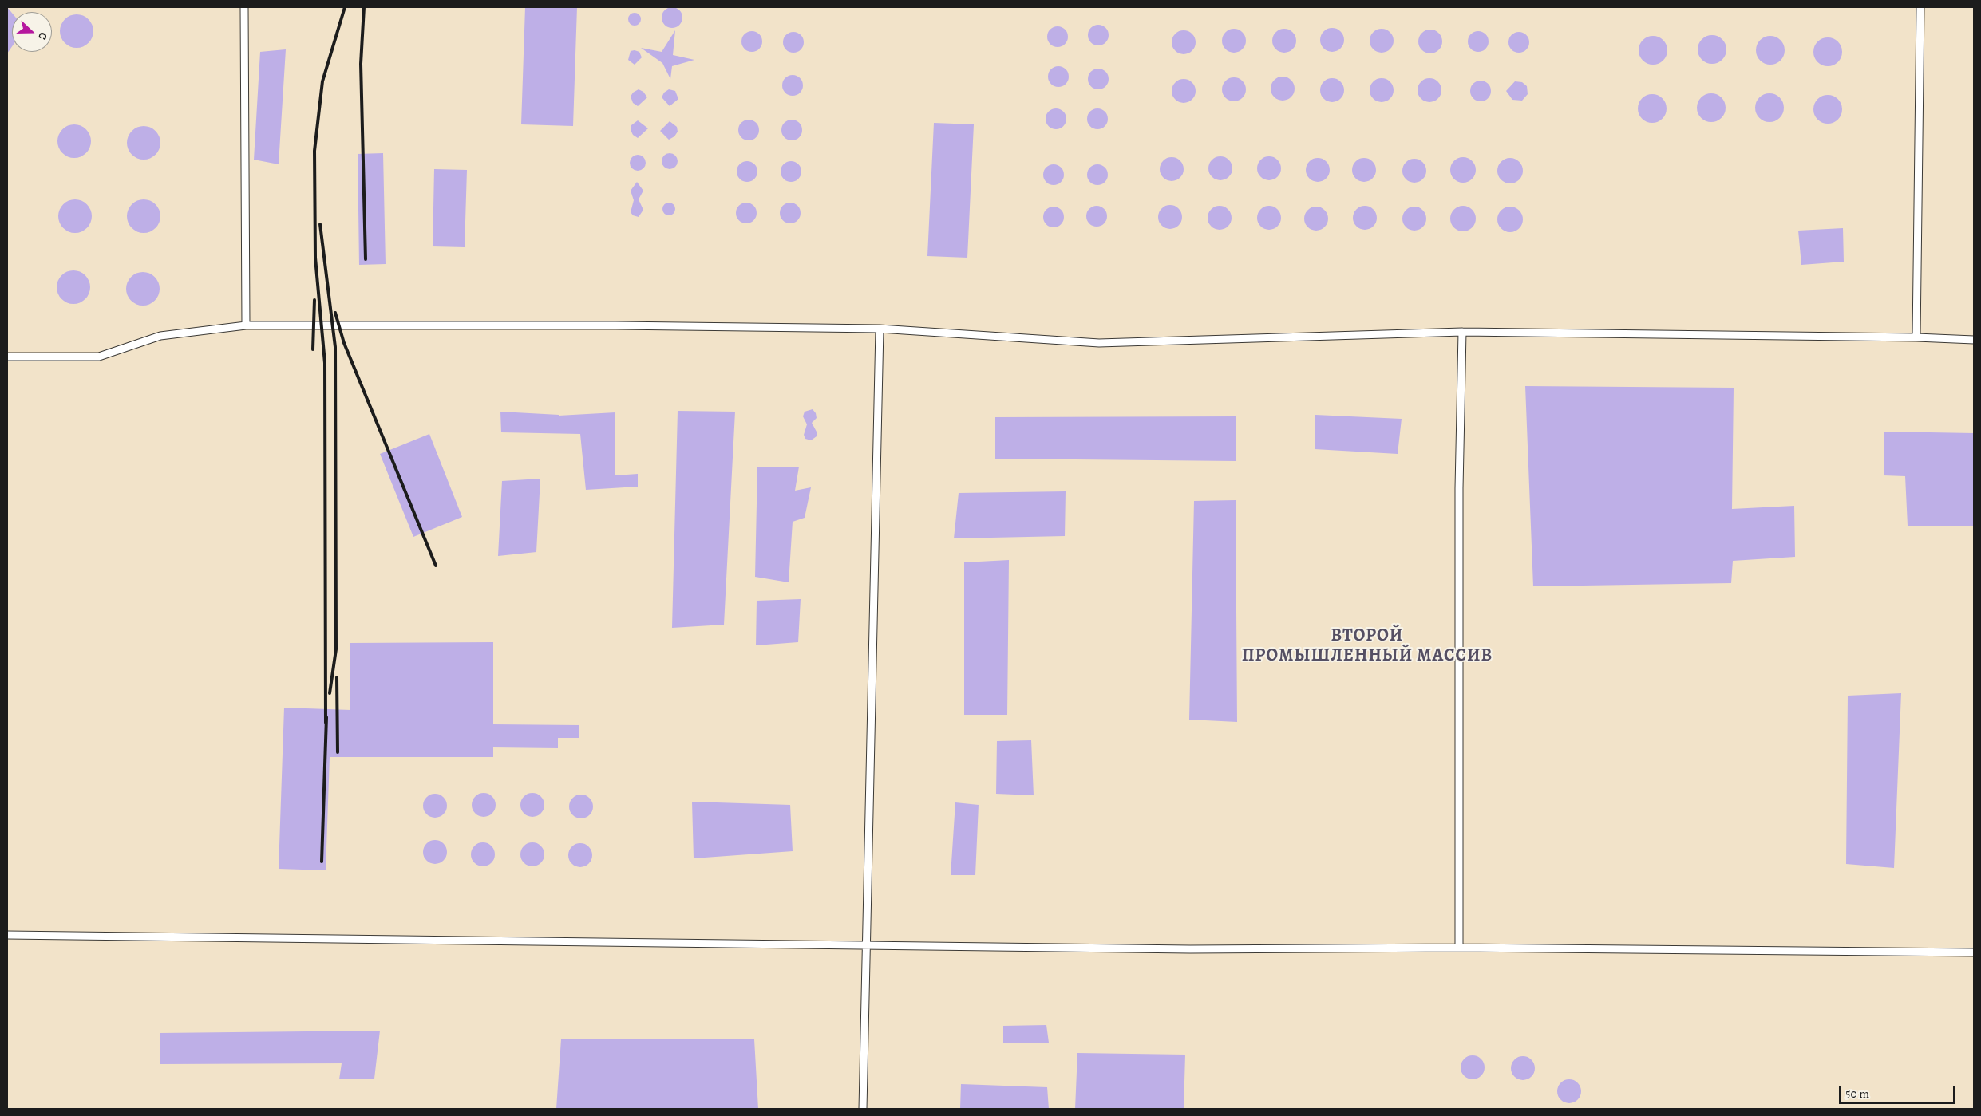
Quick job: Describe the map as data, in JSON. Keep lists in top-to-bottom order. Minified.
{"districts":["ВТОРОЙ ПРОМЫШЛЕННЫЙ МАССИВ"],"scale_bar":"50 m","north":"right"}
